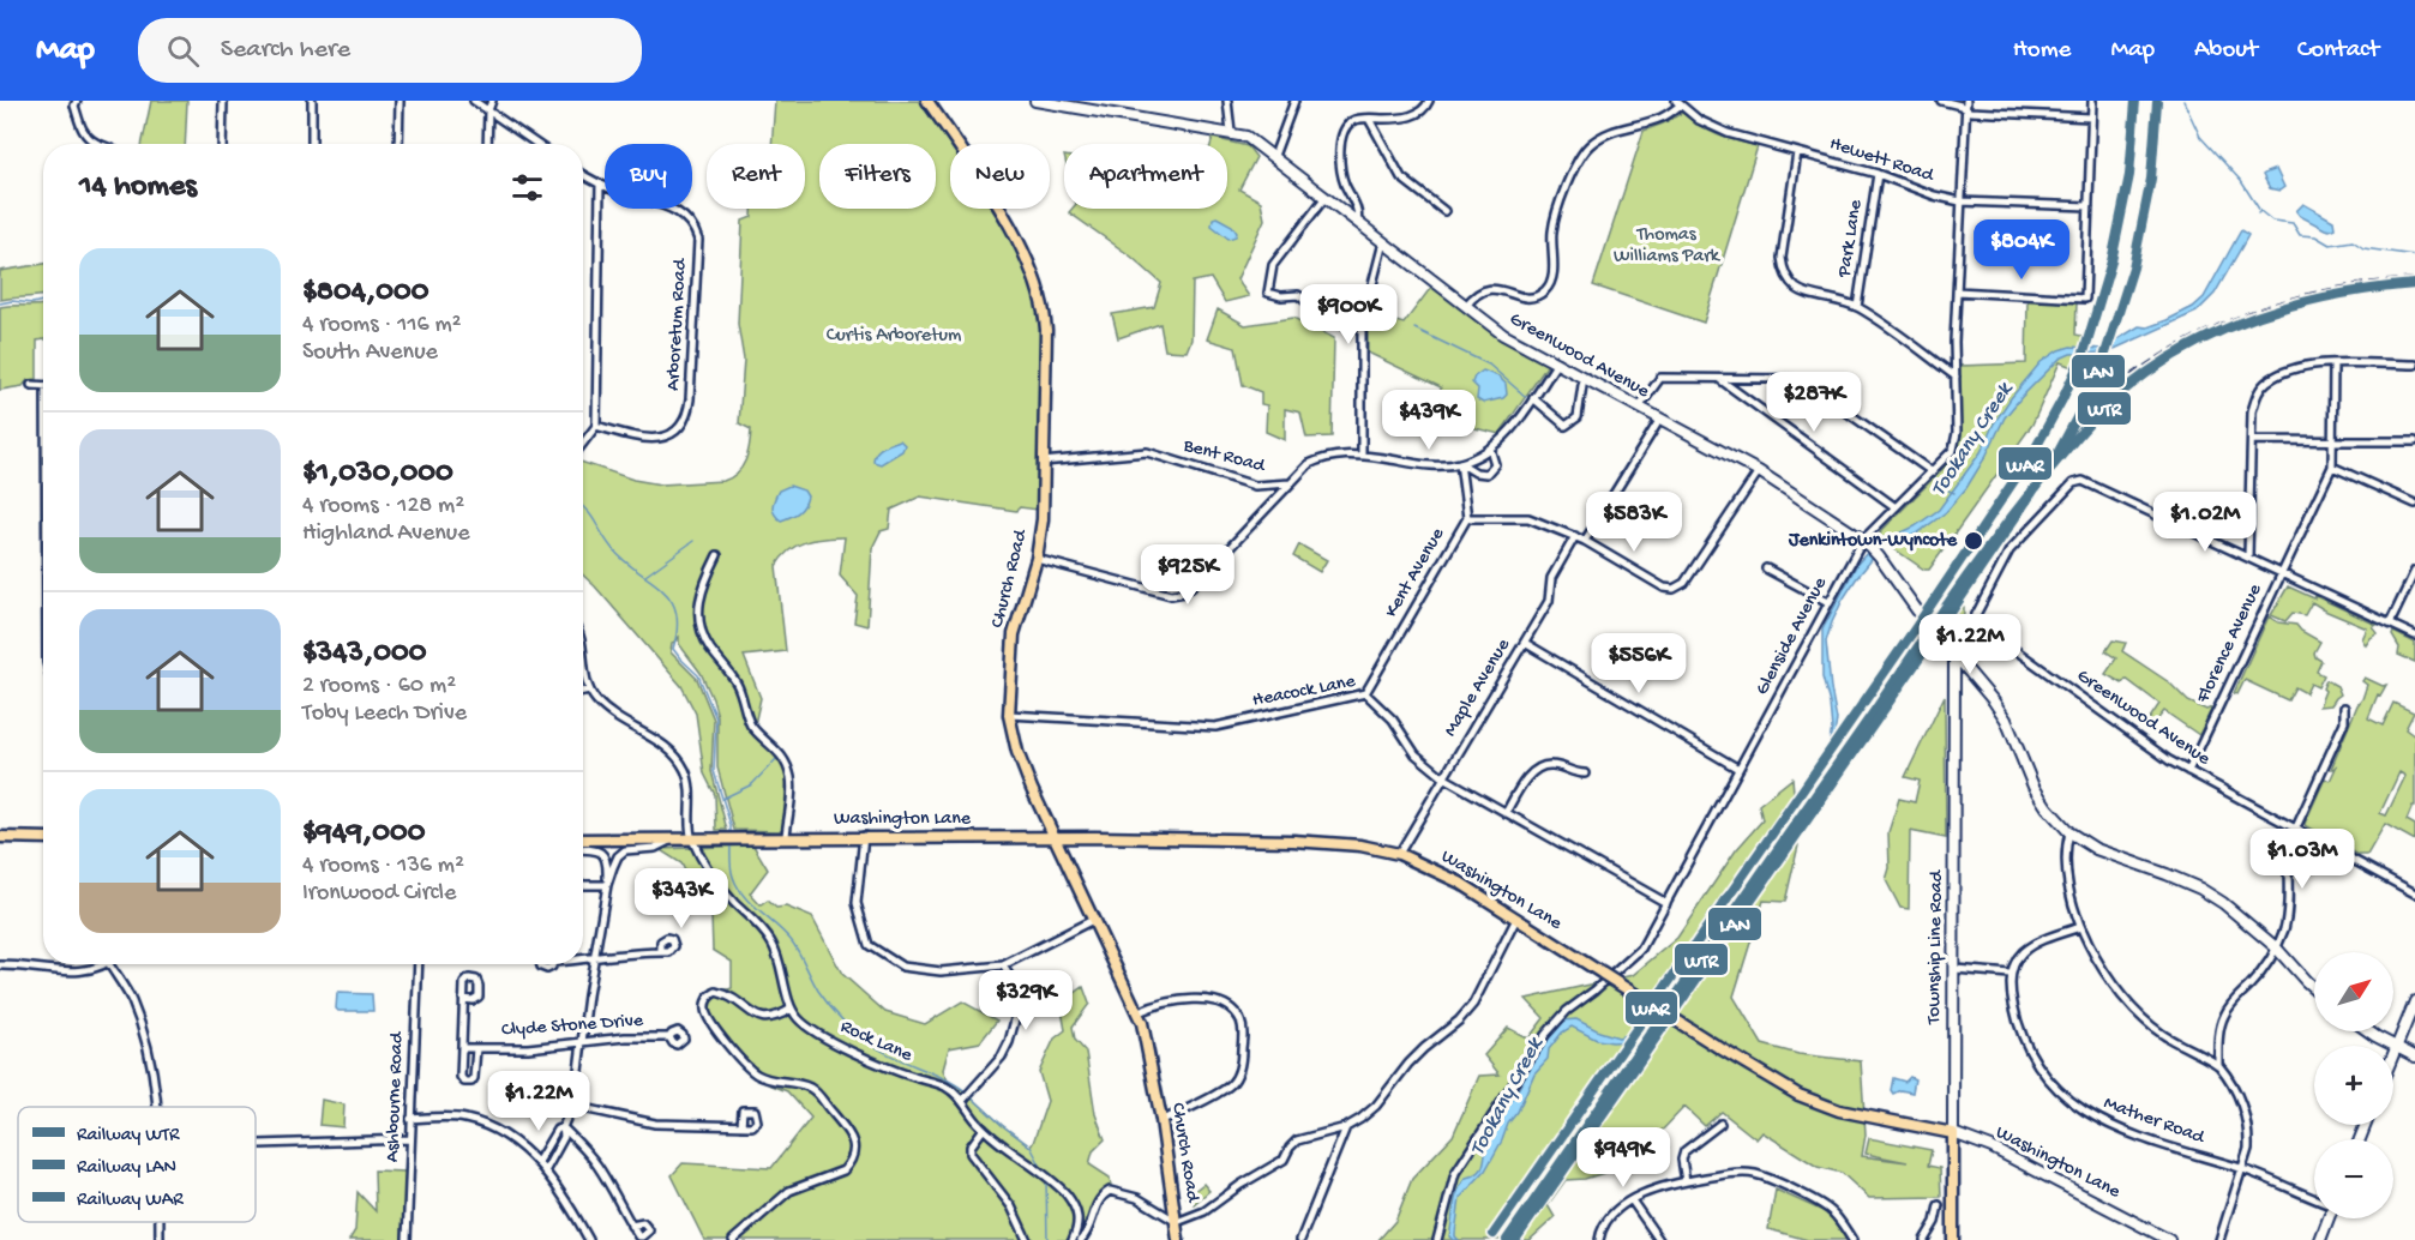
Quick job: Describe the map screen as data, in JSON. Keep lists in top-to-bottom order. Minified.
{"streets":{"main road":["Greenwood Avenue","Church Road","Washington Lane","Township Line Road"],"street":["Hewett Road","Park Lane","Arboretum Road","Bent Road","Kent Avenue","Glenside Avenue","Florence Avenue","Maple Avenue","Heacock Lane","Clyde Stone Drive","Rock Lane","Ashbourne Road","Mather Road"]},"crossings":[["Hewett Road","Park Lane"],["Hewett Road","Glenside Avenue"],["Greenwood Avenue","Bent Road"],["Greenwood Avenue","Glenside Avenue"],["Greenwood Avenue","Florence Avenue"],["Greenwood Avenue","Township Line Road"],["Bent Road","Kent Avenue"],["Bent Road","Church Road"],["Kent Avenue","Heacock Lane"],["Church Road","Heacock Lane"],["Church Road","Washington Lane"],["Glenside Avenue","Heacock Lane"],["Maple Avenue","Heacock Lane"],["Maple Avenue","Washington Lane"],["Washington Lane","Township Line Road"]],"water":["Tookany Creek"],"parks":["Thomas Williams Park","Curtis Arboretum"],"places":["Jenkintown-Wyncote"],"lines":["rail line WAR","rail line LAN","rail line WTR"],"legend":["Railway WTR","Railway LAN","Railway WAR"],"north":"top right","page":{"header":"Map","search":"Search here","nav":["Home","Map","About","Contact"],"chip":["Buy","Rent","Filters","New","Apartment"],"heading":"14 homes","price":["$804K","$900K","$287K","$439K","$583K","$1.02M","$925K","$1.22M","$556K","$1.03M","$343K","$329K","$1.22M","$949K"],"list":[{"name":"$804,000","note":"4 rooms · 116 m² · South Avenue"},{"name":"$1,030,000","note":"4 rooms · 128 m² · Highland Avenue"},{"name":"$343,000","note":"2 rooms · 60 m² · Toby Leech Drive"},{"name":"$949,000","note":"4 rooms · 136 m² · Ironwood Circle"}],"map_buttons":["+","−"]}}
